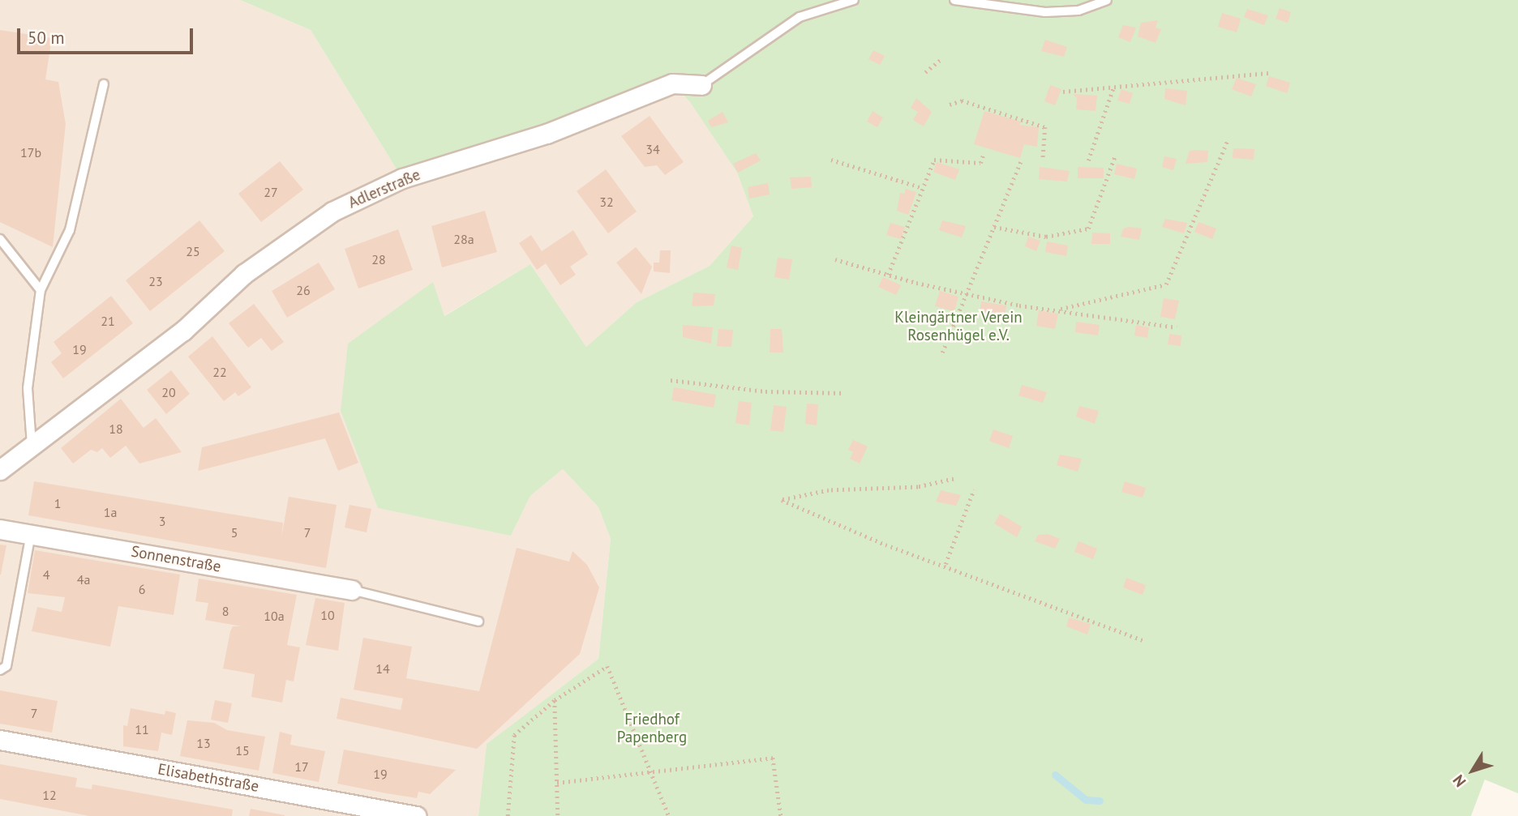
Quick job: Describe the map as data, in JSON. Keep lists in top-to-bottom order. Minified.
{"streets":{"street":["Adlerstraße","Sonnenstraße","Elisabethstraße"]},"parks":["Kleingärtner Verein Rosenhügel e.V.","Friedhof Papenberg"],"house_numbers":["34","17b","27","32","28a","25","28","23","26","21","19","22","20","18","1","1a","3","5","7","4","4a","6","8","10","10a","14","7","11","13","15","17","19","12"],"scale_bar":"50 m","north":"bottom left"}
